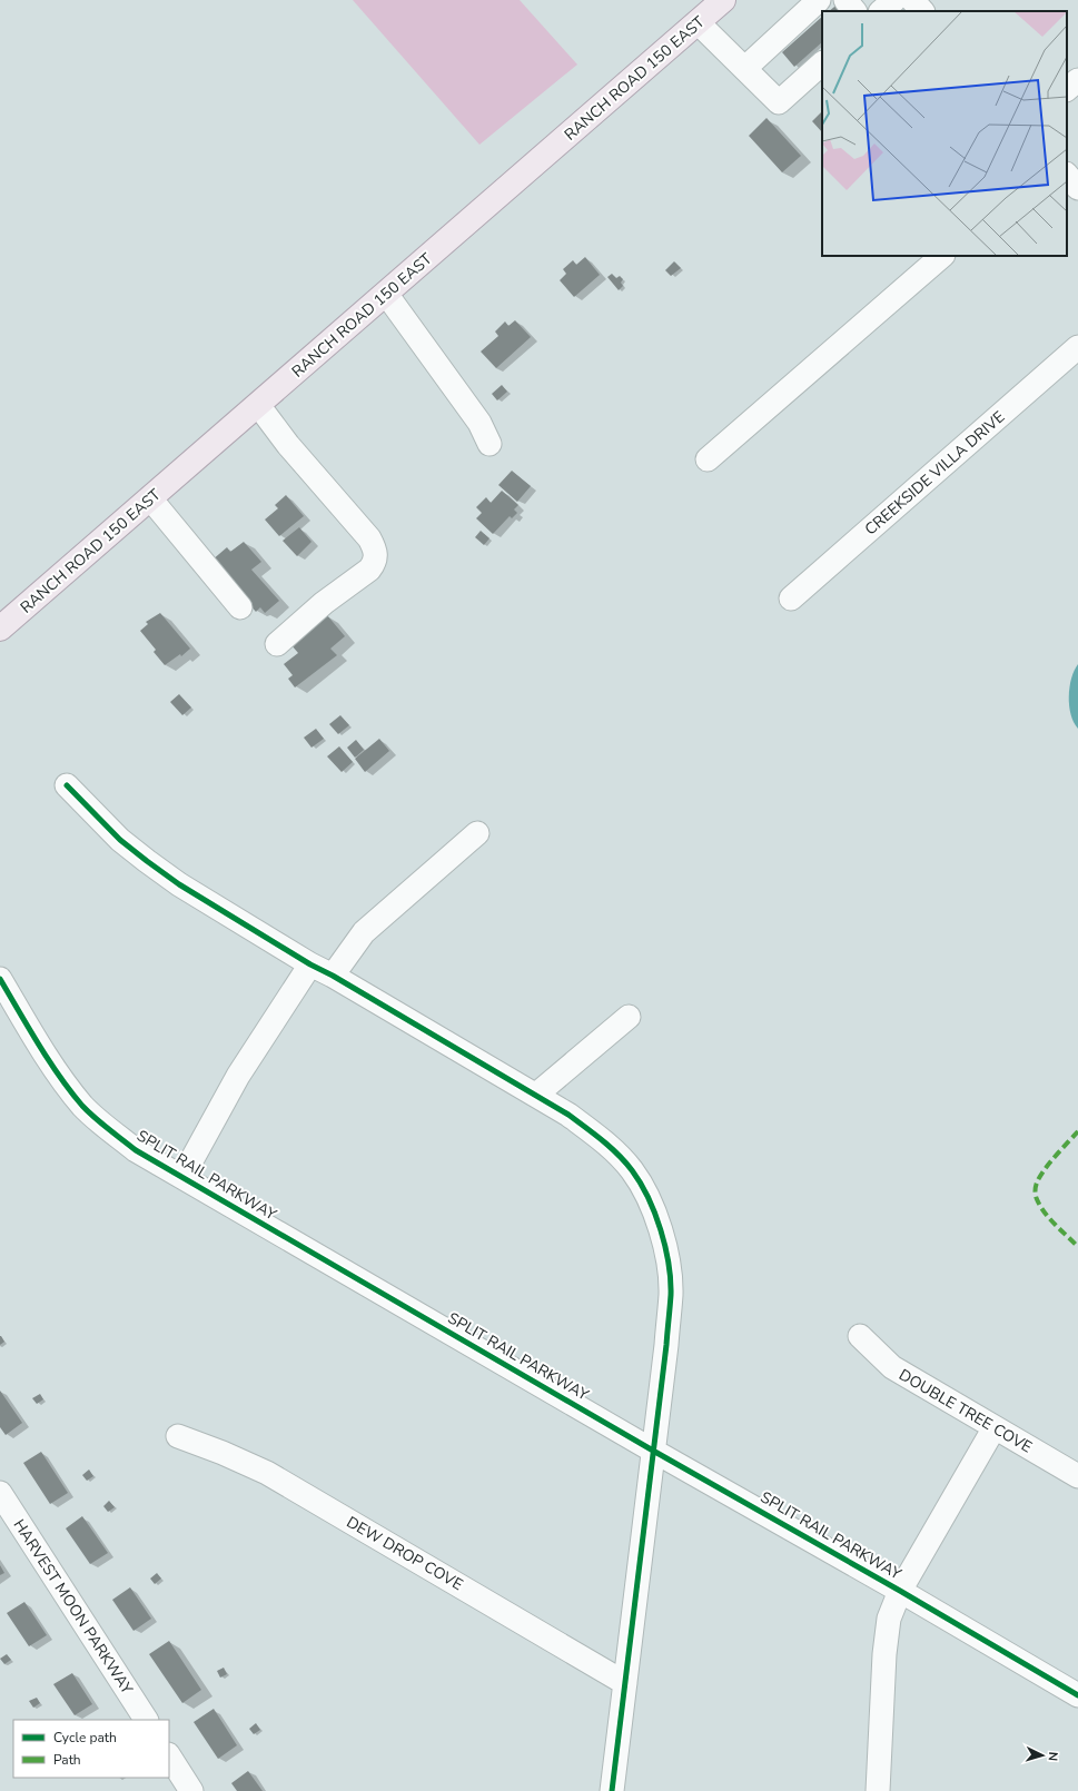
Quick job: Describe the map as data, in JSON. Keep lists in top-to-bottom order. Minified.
{"streets":{"main road":["RANCH ROAD 150 EAST"],"street":["CREEKSIDE VILLA DRIVE","SPLIT RAIL PARKWAY","DOUBLE TREE COVE","DEW DROP COVE","HARVEST MOON PARKWAY"]},"legend":["Cycle path","Path"],"north":"right"}
